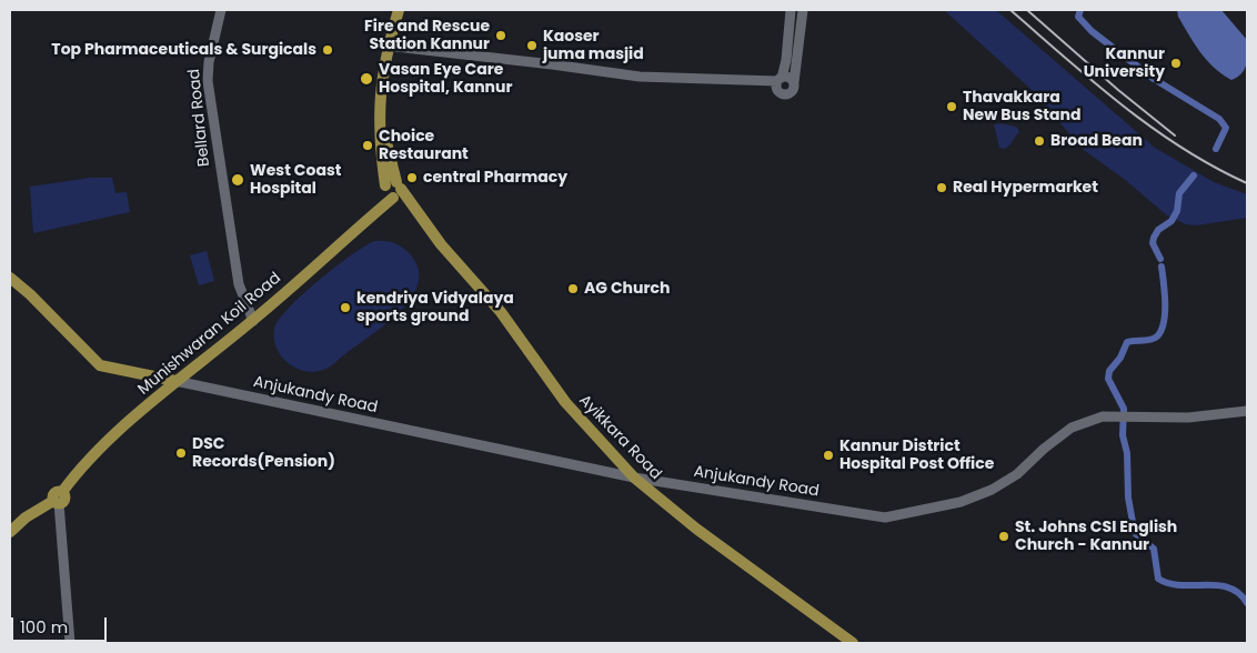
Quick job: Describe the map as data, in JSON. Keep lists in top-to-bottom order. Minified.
{"streets":{"main road":["Munishwaran Koil Road","Ayikkara Road"],"street":["Bellard Road","Anjukandy Road"]},"crossings":[["Bellard Road","Munishwaran Koil Road"],["Munishwaran Koil Road","Anjukandy Road"],["Munishwaran Koil Road","Ayikkara Road"],["Anjukandy Road","Ayikkara Road"]],"places":["Fire and Rescue Station Kannur","Kaoser juma masjid","Top Pharmaceuticals & Surgicals","Kannur University","Vasan Eye Care Hospital, Kannur","Thavakkara New Bus Stand","Broad Bean","Choice Restaurant","central Pharmacy","West Coast Hospital","Real Hypermarket","AG Church","kendriya Vidyalaya sports ground","DSC Records(Pension)","Kannur District Hospital Post Office","St. Johns CSI English Church - Kannur"],"scale_bar":"100 m"}
